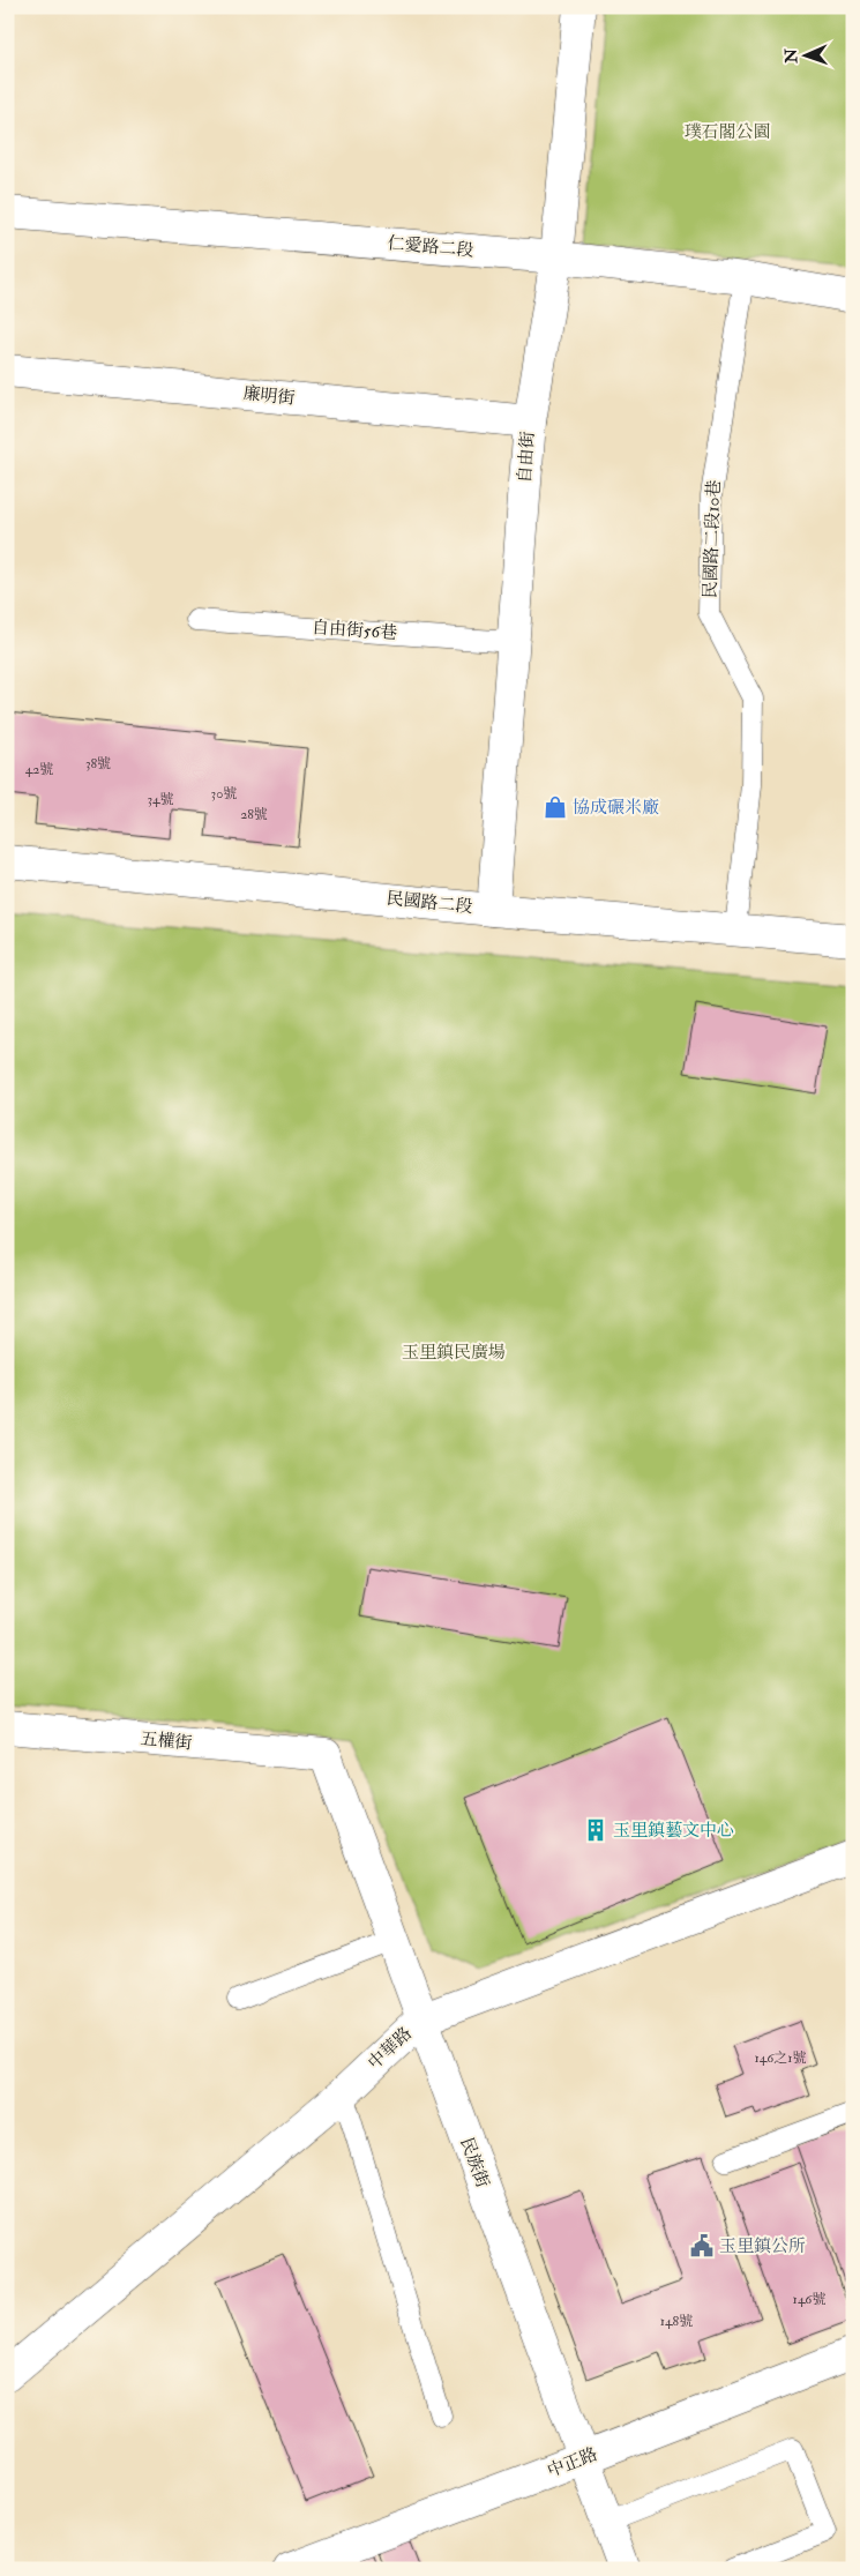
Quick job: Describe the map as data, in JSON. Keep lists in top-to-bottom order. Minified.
{"streets":{"street":["仁愛路二段","廉明街","自由街","民國路二段","五權街","中華路","民族街","中正路"],"lane":["民國路二段10巷","自由街56巷"]},"crossings":[["仁愛路二段","自由街"],["仁愛路二段","民國路二段10巷"],["廉明街","自由街"],["自由街","自由街56巷"],["自由街","民國路二段"],["民國路二段10巷","民國路二段"],["五權街","民族街"],["中華路","民族街"],["民族街","中正路"]],"parks":["璞石閣公園","玉里鎮民廣場"],"places":{"shop":["協成碾米廠"],"building":["玉里鎮藝文中心"],"public building":["玉里鎮公所"]},"house_numbers":["38號","42號","30號","34號","28號","146之1號","146號","148號"],"north":"left"}
